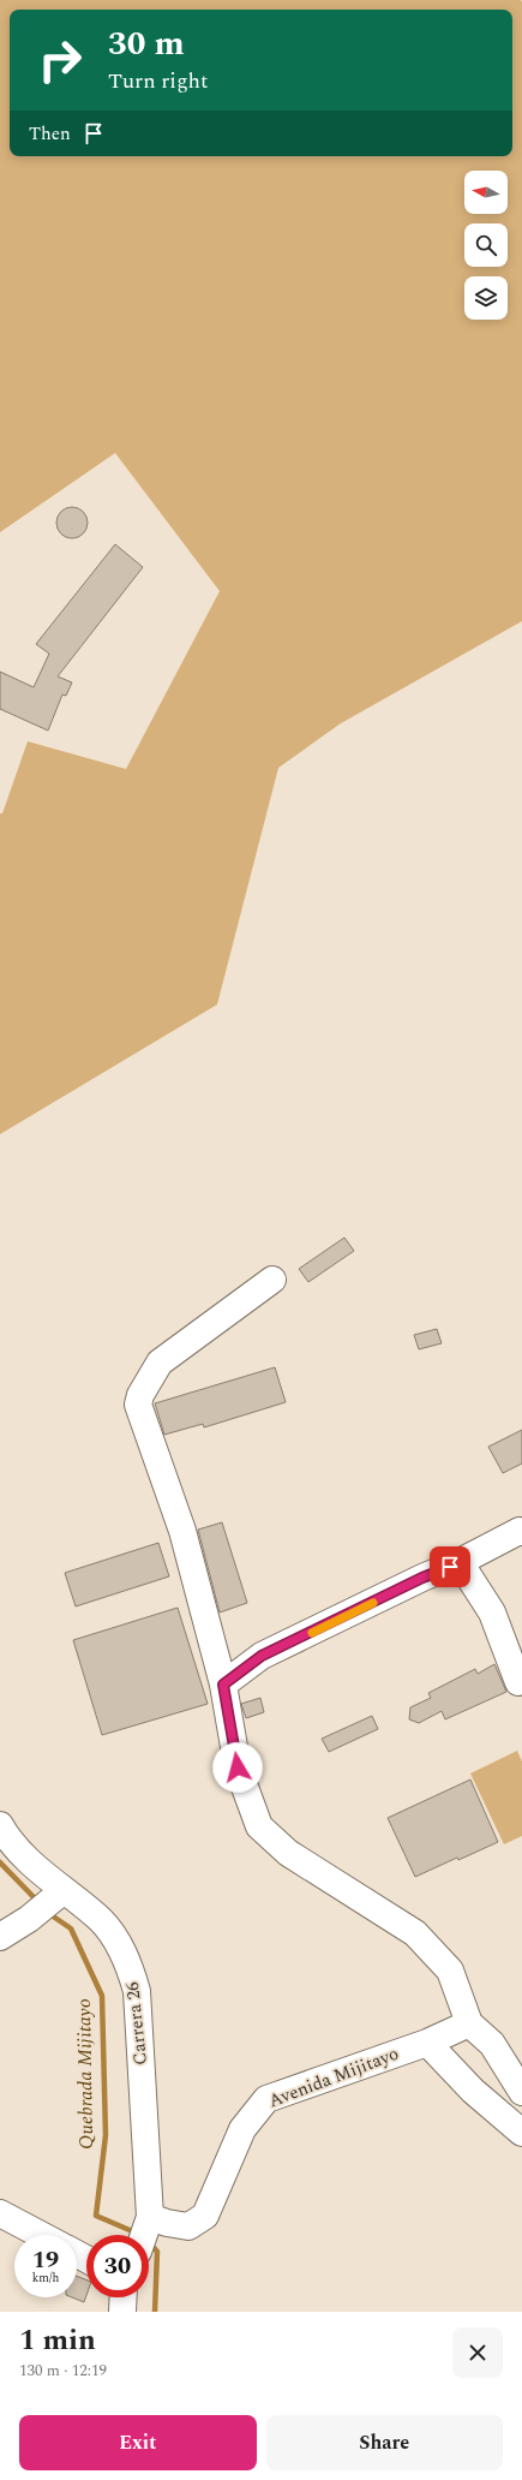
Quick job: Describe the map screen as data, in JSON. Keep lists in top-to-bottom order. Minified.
{"streets":{"street":["Carrera 26","Avenida Mijitayo"]},"crossings":[["Carrera 26","Avenida Mijitayo"]],"water":["Quebrada Mijitayo"],"north":"left","page":{"turn":["30 m","Turn right"],"then":"Then","speed":"19 km/h","limit":"30","heading":["1 min","130 m · 12:19"],"buttons":["Exit","Share"]}}
